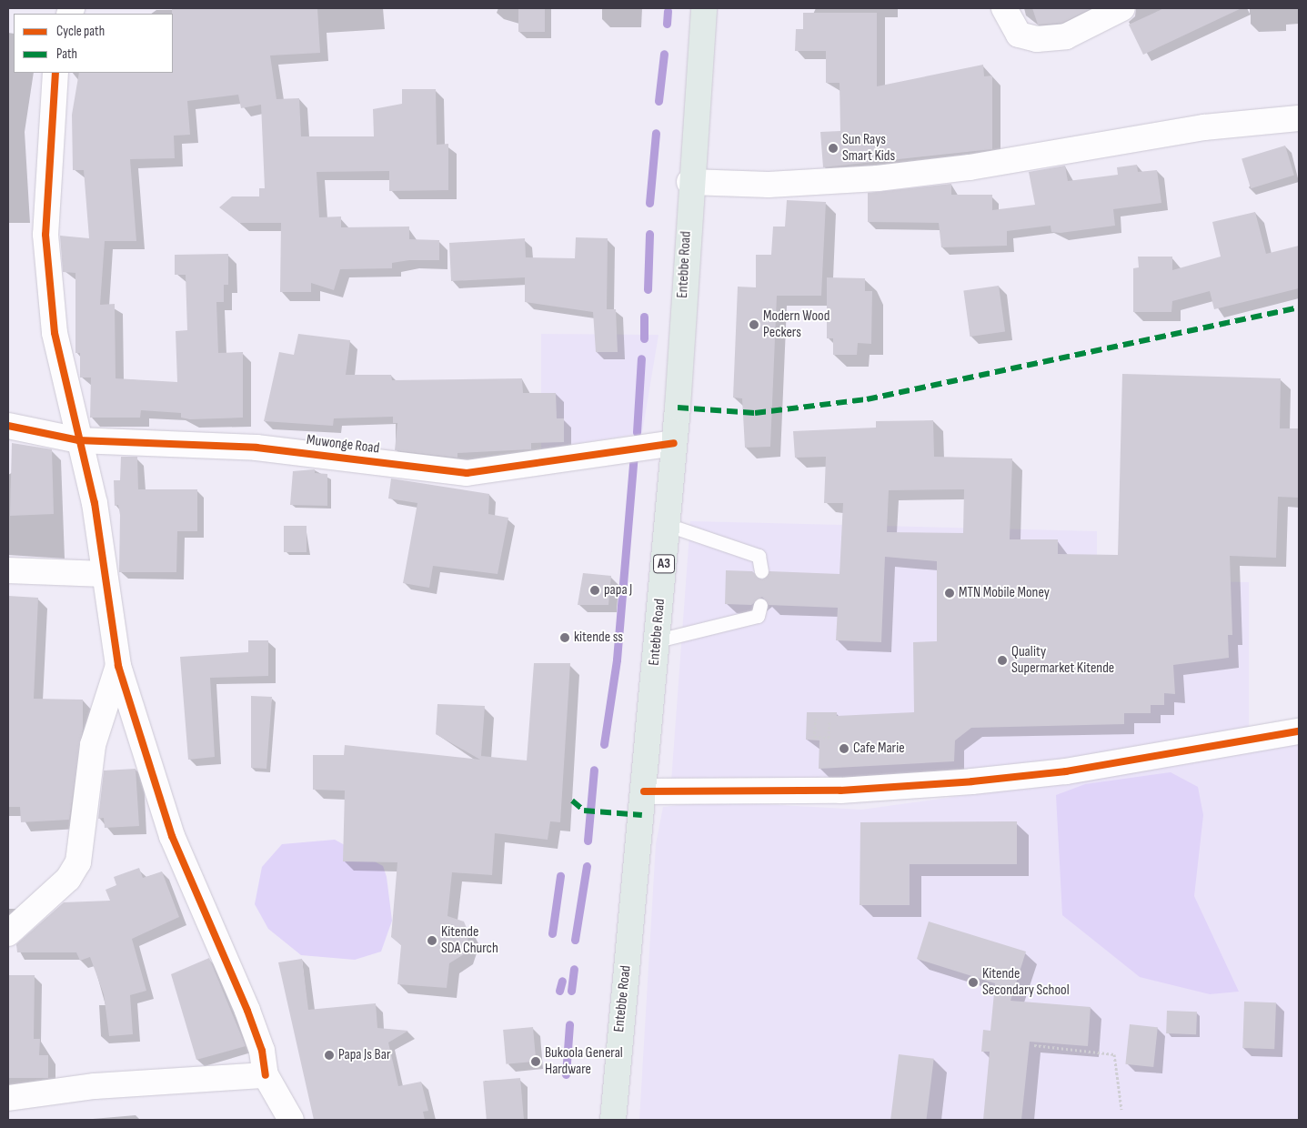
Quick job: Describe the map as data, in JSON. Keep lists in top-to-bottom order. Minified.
{"streets":{"main road":["Entebbe Road","A3"],"street":["Muwonge Road"]},"crossings":[["Entebbe Road","Muwonge Road"]],"places":["Sun Rays Smart Kids","Modern Wood Peckers","papa J","MTN Mobile Money","kitende ss","Quality Supermarket Kitende","Cafe Marie","Kitende SDA Church","Kitende Secondary School","Papa Js Bar","Bukoola General Hardware"],"legend":["Cycle path","Path"]}
